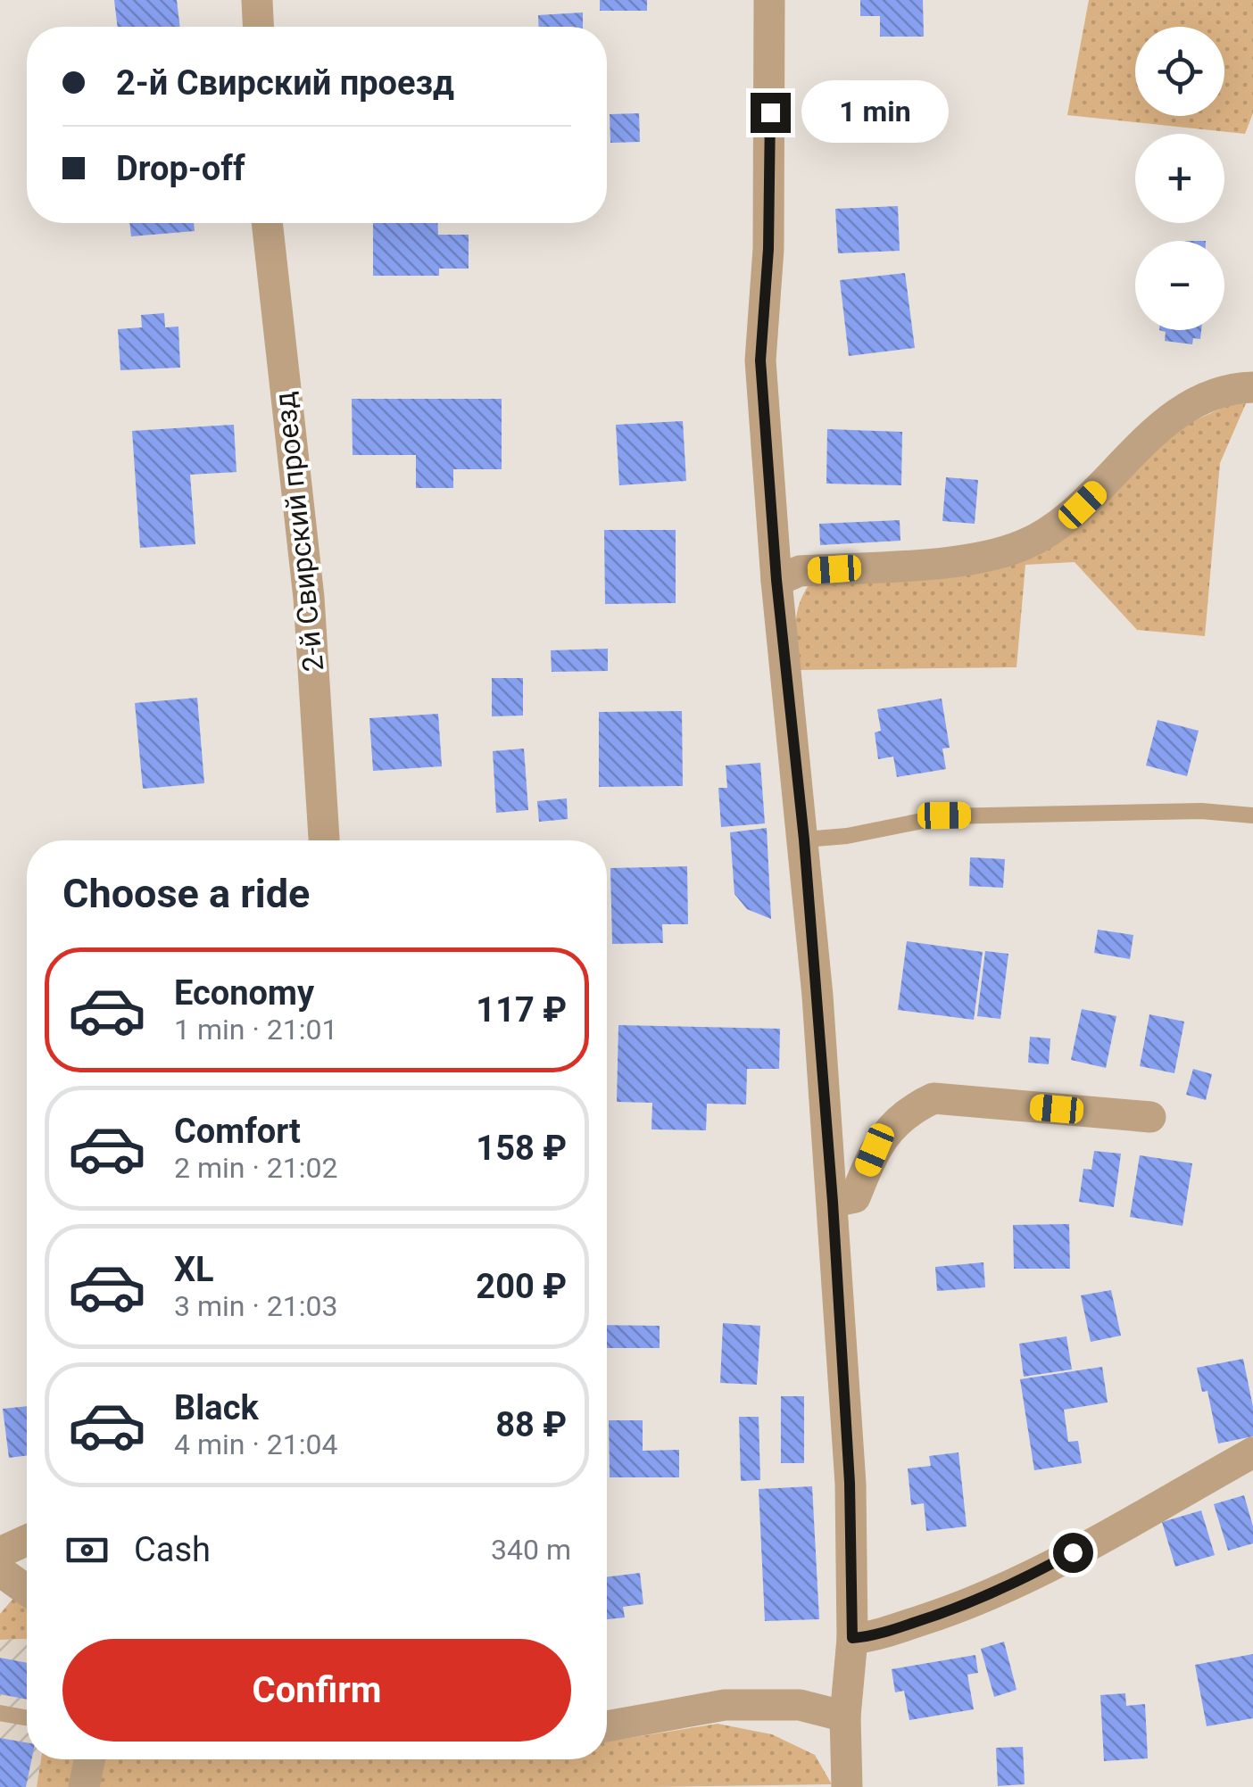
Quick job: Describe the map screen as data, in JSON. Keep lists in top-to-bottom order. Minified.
{"streets":{"street":["2-й Свирский проезд"]},"page":{"map_buttons":["+","−"],"banner":["2-й Свирский проезд","Drop-off"],"bubble":"1 min","heading":"Choose a ride","list":[{"name":"Economy","note":"1 min · 21:01","value":"117 ₽"},{"name":"Comfort","note":"2 min · 21:02","value":"158 ₽"},{"name":"XL","note":"3 min · 21:03","value":"200 ₽"},{"name":"Black","note":"4 min · 21:04","value":"88 ₽"}],"pay":["Cash","340 m"],"buttons":"Confirm"}}
